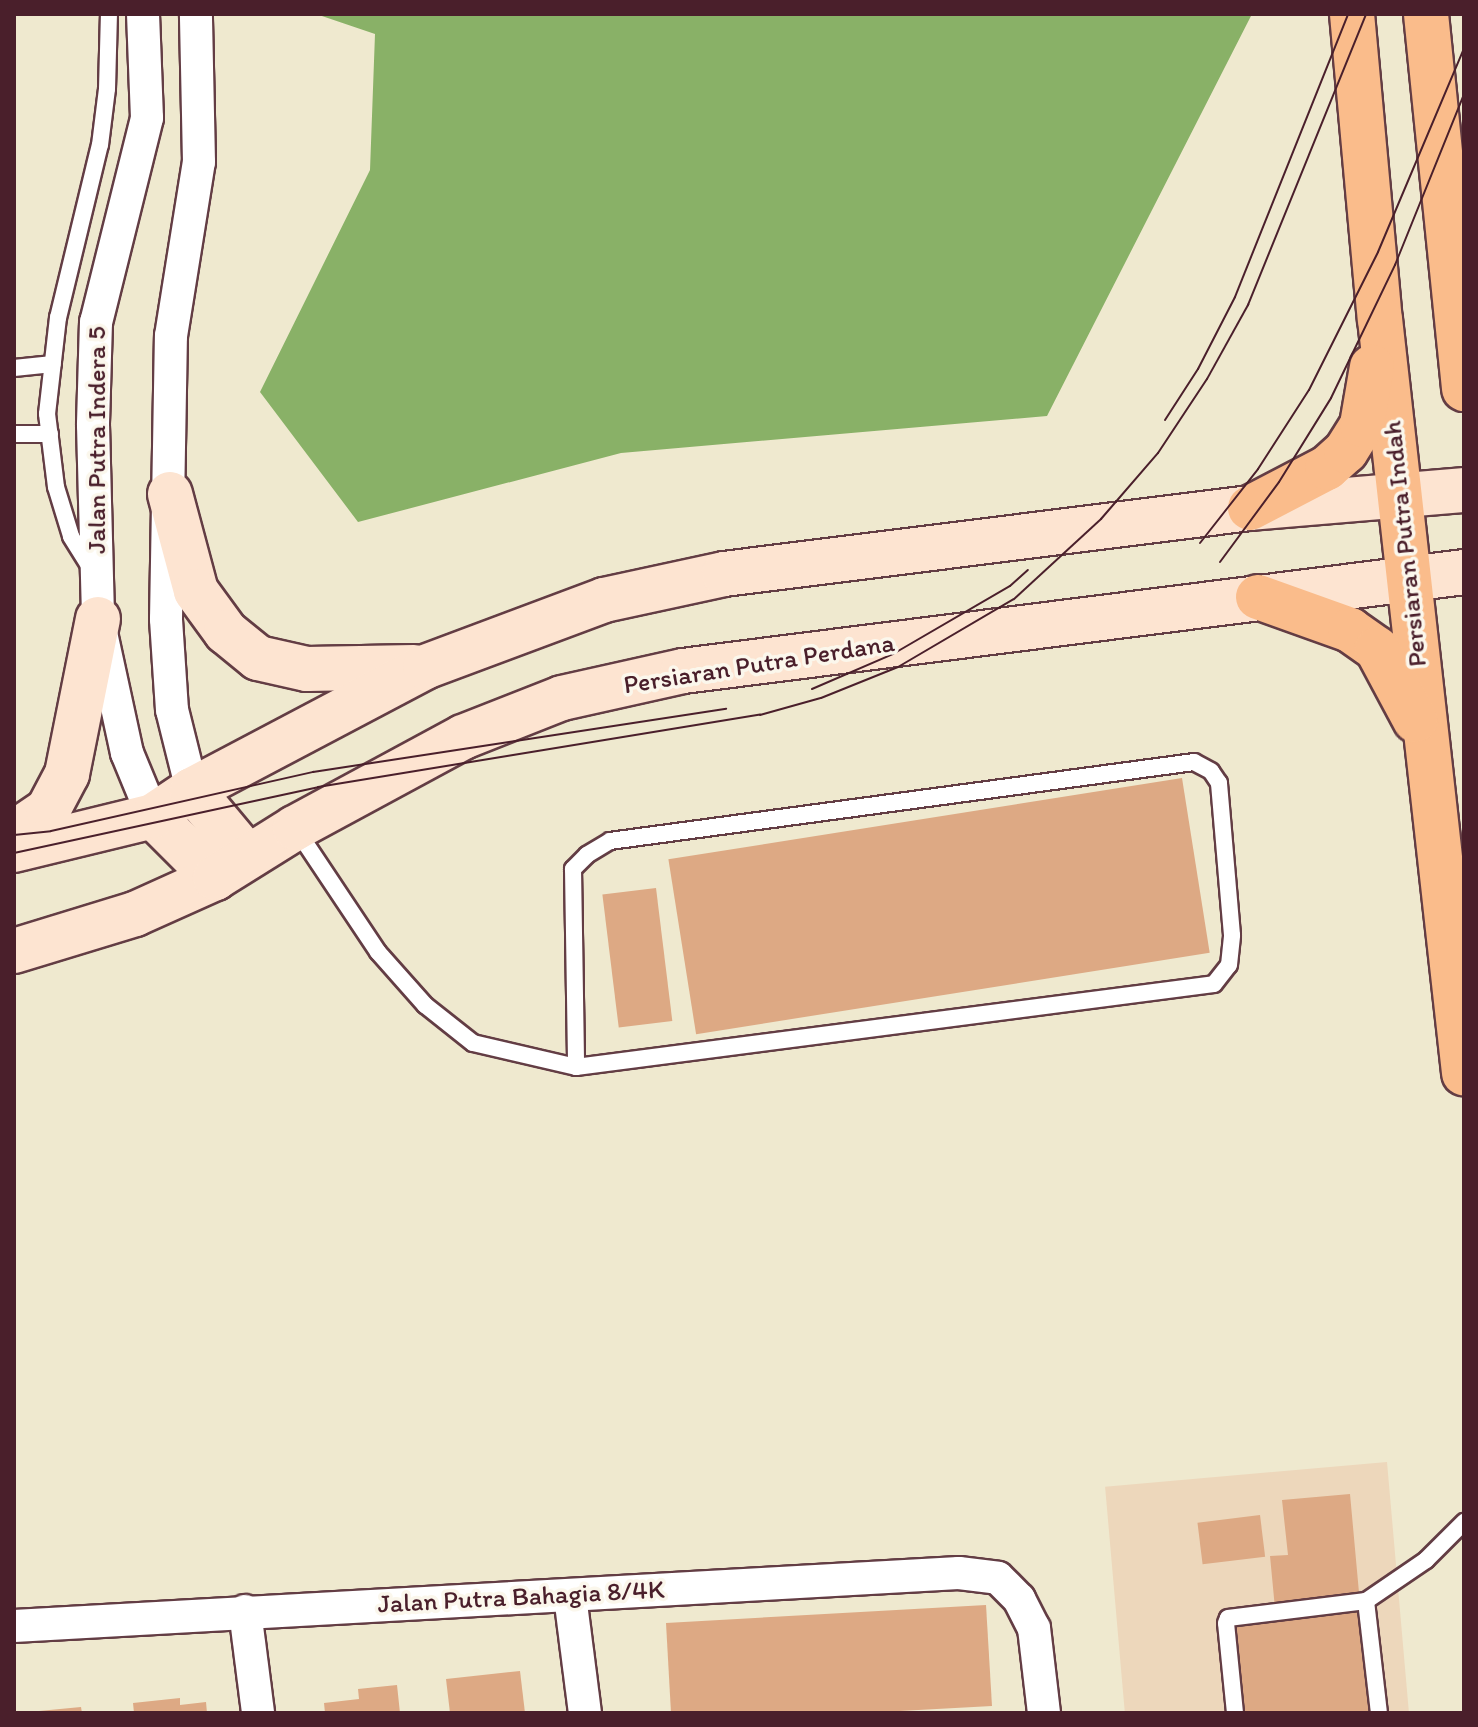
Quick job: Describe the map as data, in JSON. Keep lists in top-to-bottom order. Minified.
{"streets":{"main road":["Persiaran Putra Indah","Persiaran Putra Perdana"],"street":["Jalan Putra Indera 5","Jalan Putra Bahagia 8/4K"]},"crossings":[["Persiaran Putra Indah","Persiaran Putra Perdana"]]}
